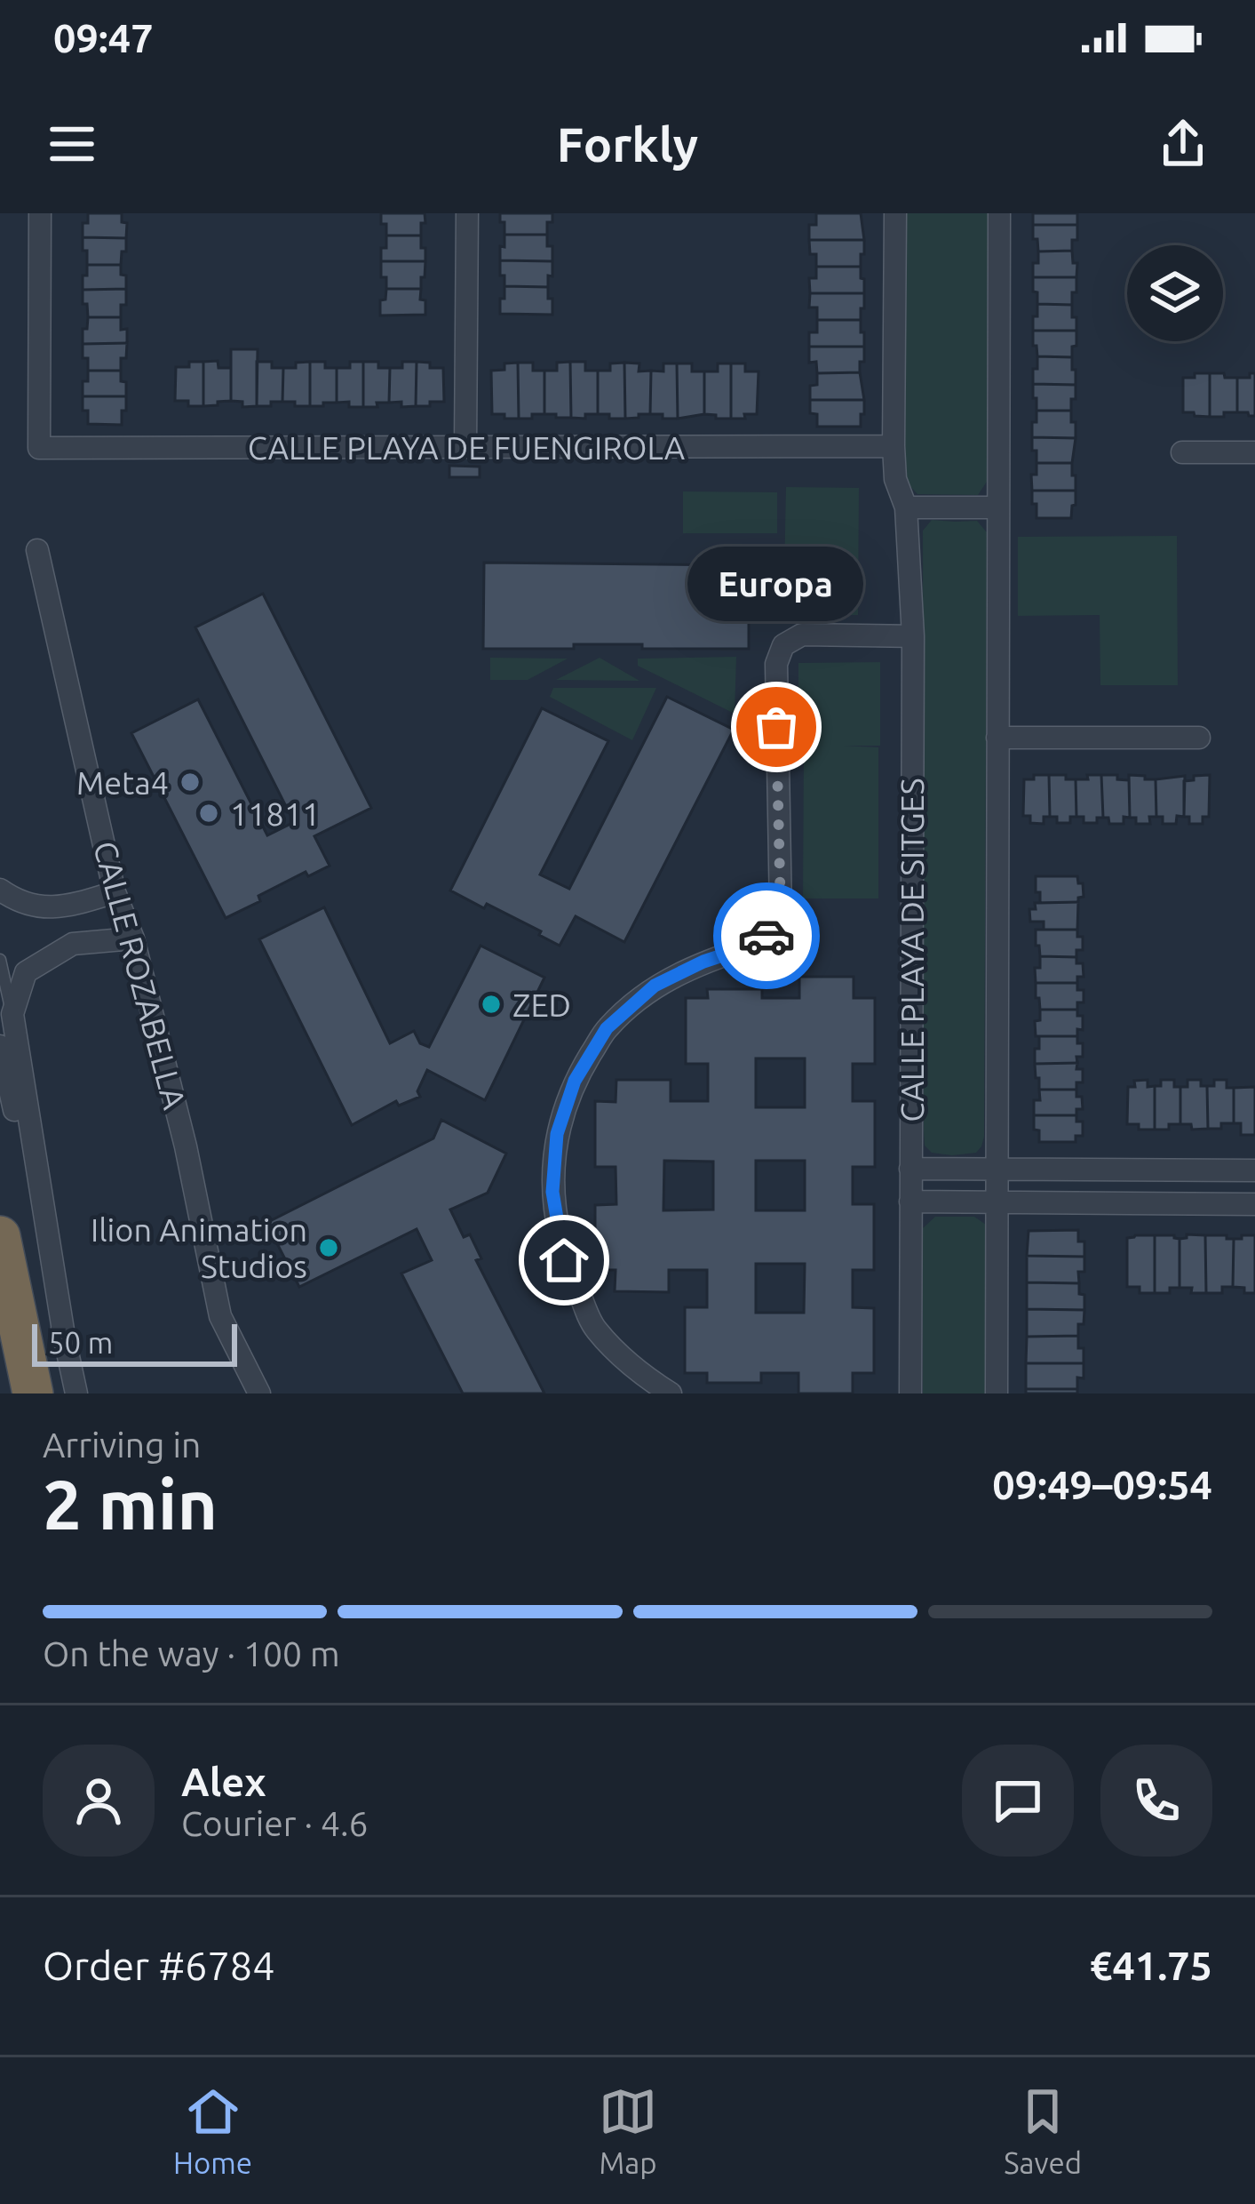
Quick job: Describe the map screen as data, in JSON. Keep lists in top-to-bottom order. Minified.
{"streets":{"street":["CALLE PLAYA DE FUENGIROLA","CALLE PLAYA DE SITGES","CALLE ROZABELLA"]},"crossings":[["CALLE PLAYA DE FUENGIROLA","CALLE PLAYA DE SITGES"]],"places":["Europa","Meta4","11811","ZED","Ilion Animation Studios"],"scale_bar":"50 m","page":{"status":"09:47","header":"Forkly","bubble":"Europa","scale":"50 m","heading":["2 min","Arriving in","09:49–09:54"],"panel":["Alex","Courier · 4.6","Order #6784","€41.75"],"bar":"On the way · 100 m","tabs":["Home","Map","Saved"]}}
